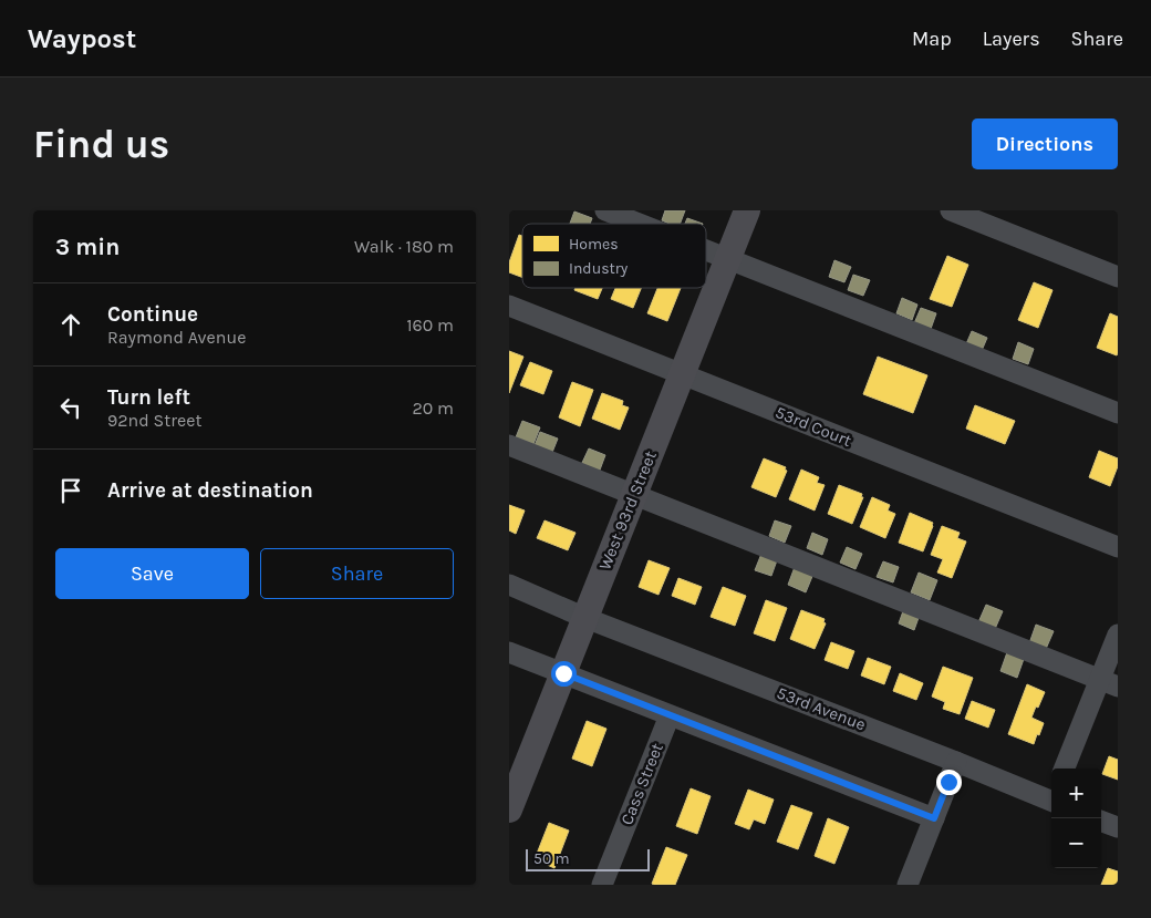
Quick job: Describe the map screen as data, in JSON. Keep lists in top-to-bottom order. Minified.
{"streets":{"main road":["West 93rd Street"],"street":["53rd Court","53rd Avenue","Cass Street"]},"crossings":[["53rd Court","West 93rd Street"],["West 93rd Street","53rd Avenue"]],"legend":["Homes","Industry"],"scale_bar":"50 m","page":{"header":"Waypost","nav":["Map","Layers","Share"],"buttons":["Directions",["Save","Share"]],"title":"Find us","heading":["3 min","Walk · 180 m"],"list":[["Continue","Raymond Avenue","160 m"],["Turn left","92nd Street","20 m"],"Arrive at destination"],"map_buttons":["+","−"],"scale":"50 m"}}
